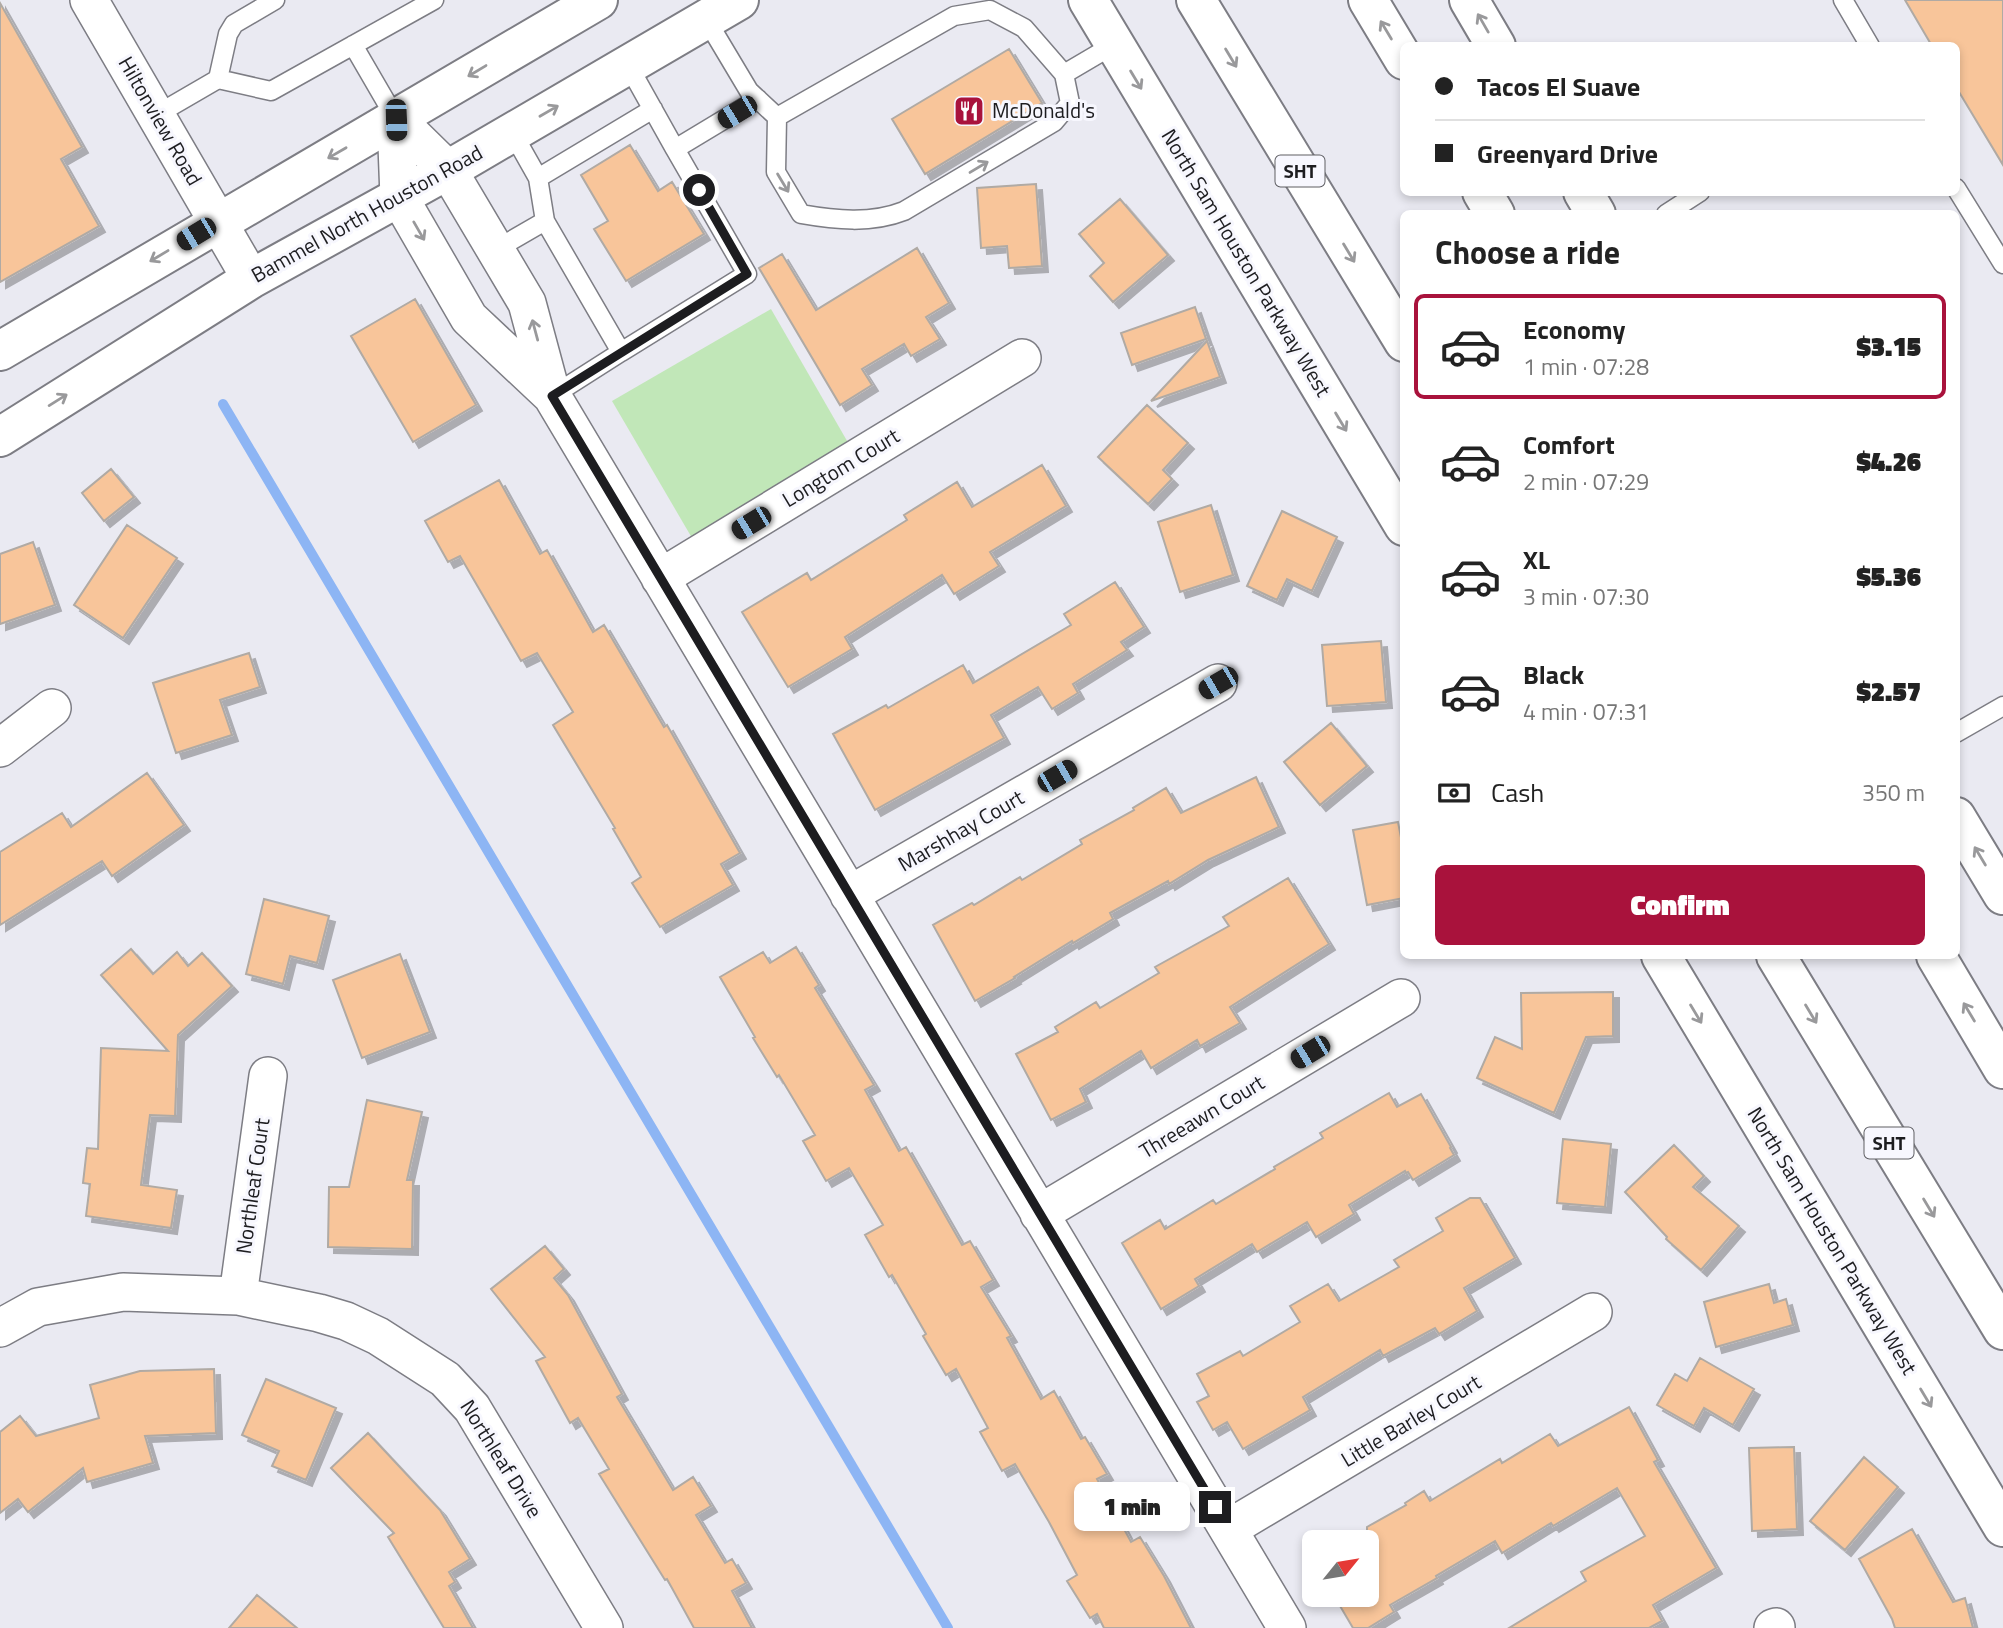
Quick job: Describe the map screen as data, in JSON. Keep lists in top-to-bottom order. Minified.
{"streets":{"main road":["SHT","Bammel North Houston Road","North Sam Houston Parkway West"],"street":["Hiltonview Road","Longtom Court","Marshhay Court","Threeawn Court","Northleaf Court","Little Barley Court","Northleaf Drive"]},"crossings":[["Hiltonview Road","Bammel North Houston Road"],["Northleaf Court","Northleaf Drive"]],"places":{"restaurant":["McDonald's"]},"north":"top right","page":{"banner":["Tacos El Suave","Greenyard Drive"],"heading":"Choose a ride","list":[{"name":"Economy","note":"1 min · 07:28","value":"$3.15"},{"name":"Comfort","note":"2 min · 07:29","value":"$4.26"},{"name":"XL","note":"3 min · 07:30","value":"$5.36"},{"name":"Black","note":"4 min · 07:31","value":"$2.57"}],"pay":["Cash","350 m"],"buttons":"Confirm","bubble":"1 min"}}
